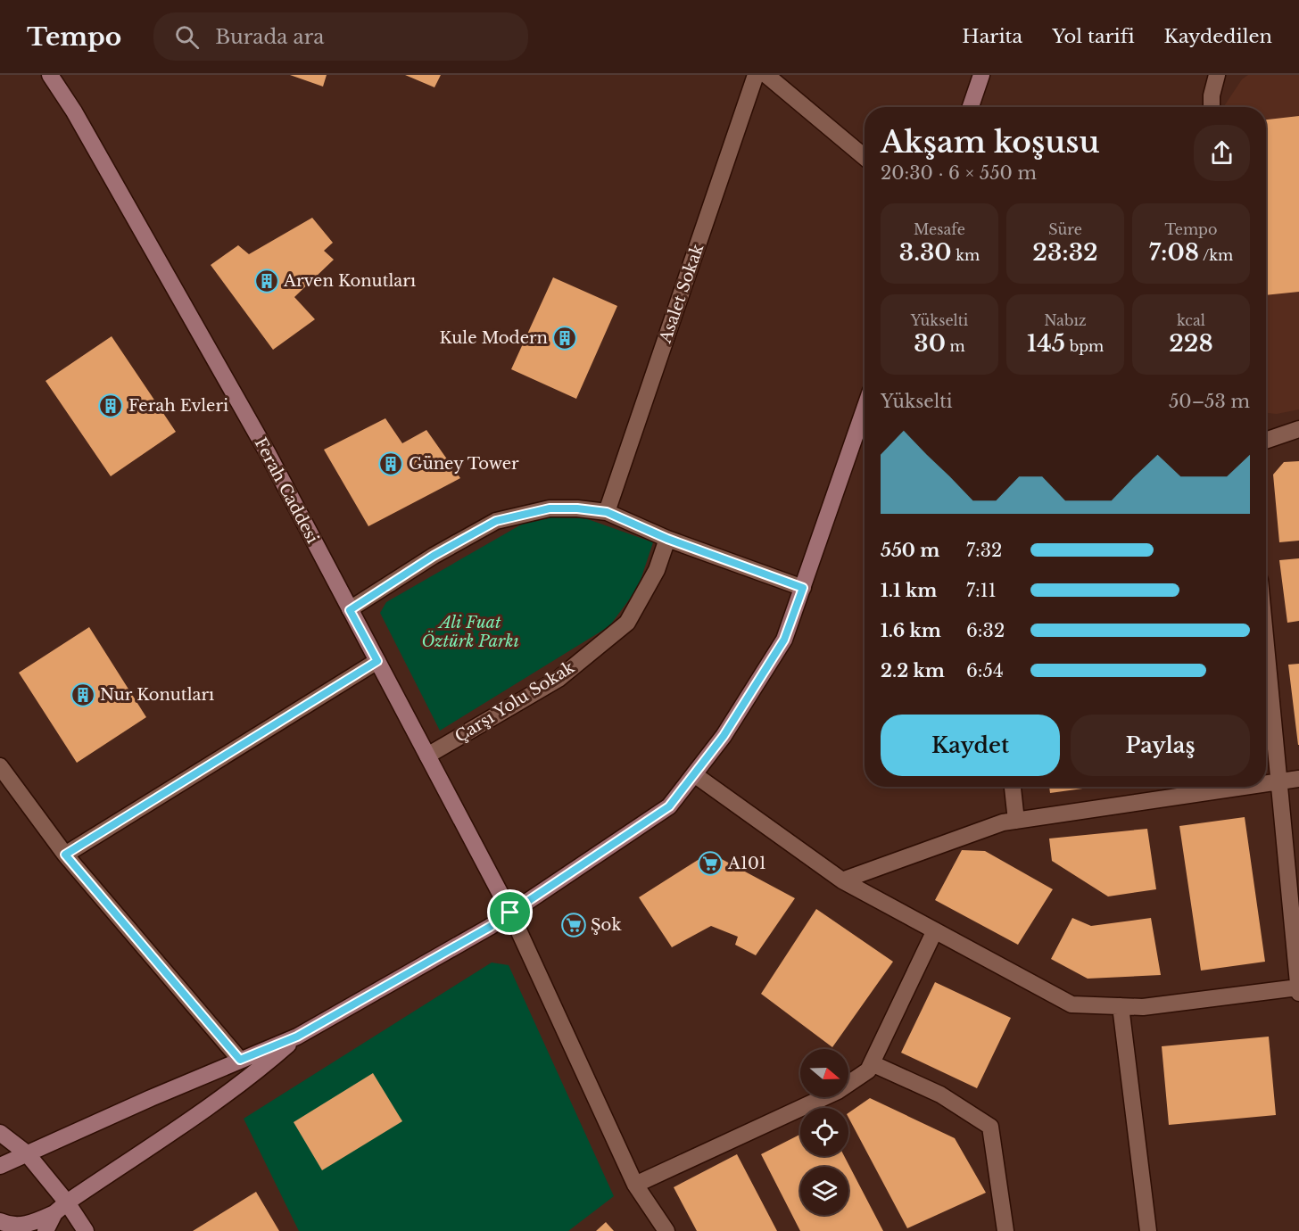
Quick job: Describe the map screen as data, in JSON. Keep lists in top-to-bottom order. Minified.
{"streets":{"main road":["Ferah Caddesi"],"street":["Asalet Sokak","Çarşı Yolu Sokak"]},"crossings":[["Ferah Caddesi","Çarşı Yolu Sokak"]],"parks":["Ali Fuat Öztürk Parkı"],"places":{"building":["Arven Konutları","Kule Modern","Ferah Evleri","Güney Tower","Nur Konutları"],"supermarket":["A101","Şok"]},"north":"right","page":{"header":"Tempo","search":"Burada ara","nav":["Harita","Yol tarifi","Kaydedilen"],"heading":["Akşam koşusu","20:30 · 6 × 550 m"],"stats":[["Mesafe","3.30 km"],["Süre","23:32"],["Tempo","7:08 /km"],["Yükselti","30 m"],["Nabız","145 bpm"],["kcal","228"]],"chart":["Yükselti","50–53 m"],"list":[{"name":"550 m","note":"7:32"},{"name":"1.1 km","note":"7:11"},{"name":"1.6 km","note":"6:32"},{"name":"2.2 km","note":"6:54"}],"buttons":["Kaydet","Paylaş"]}}
